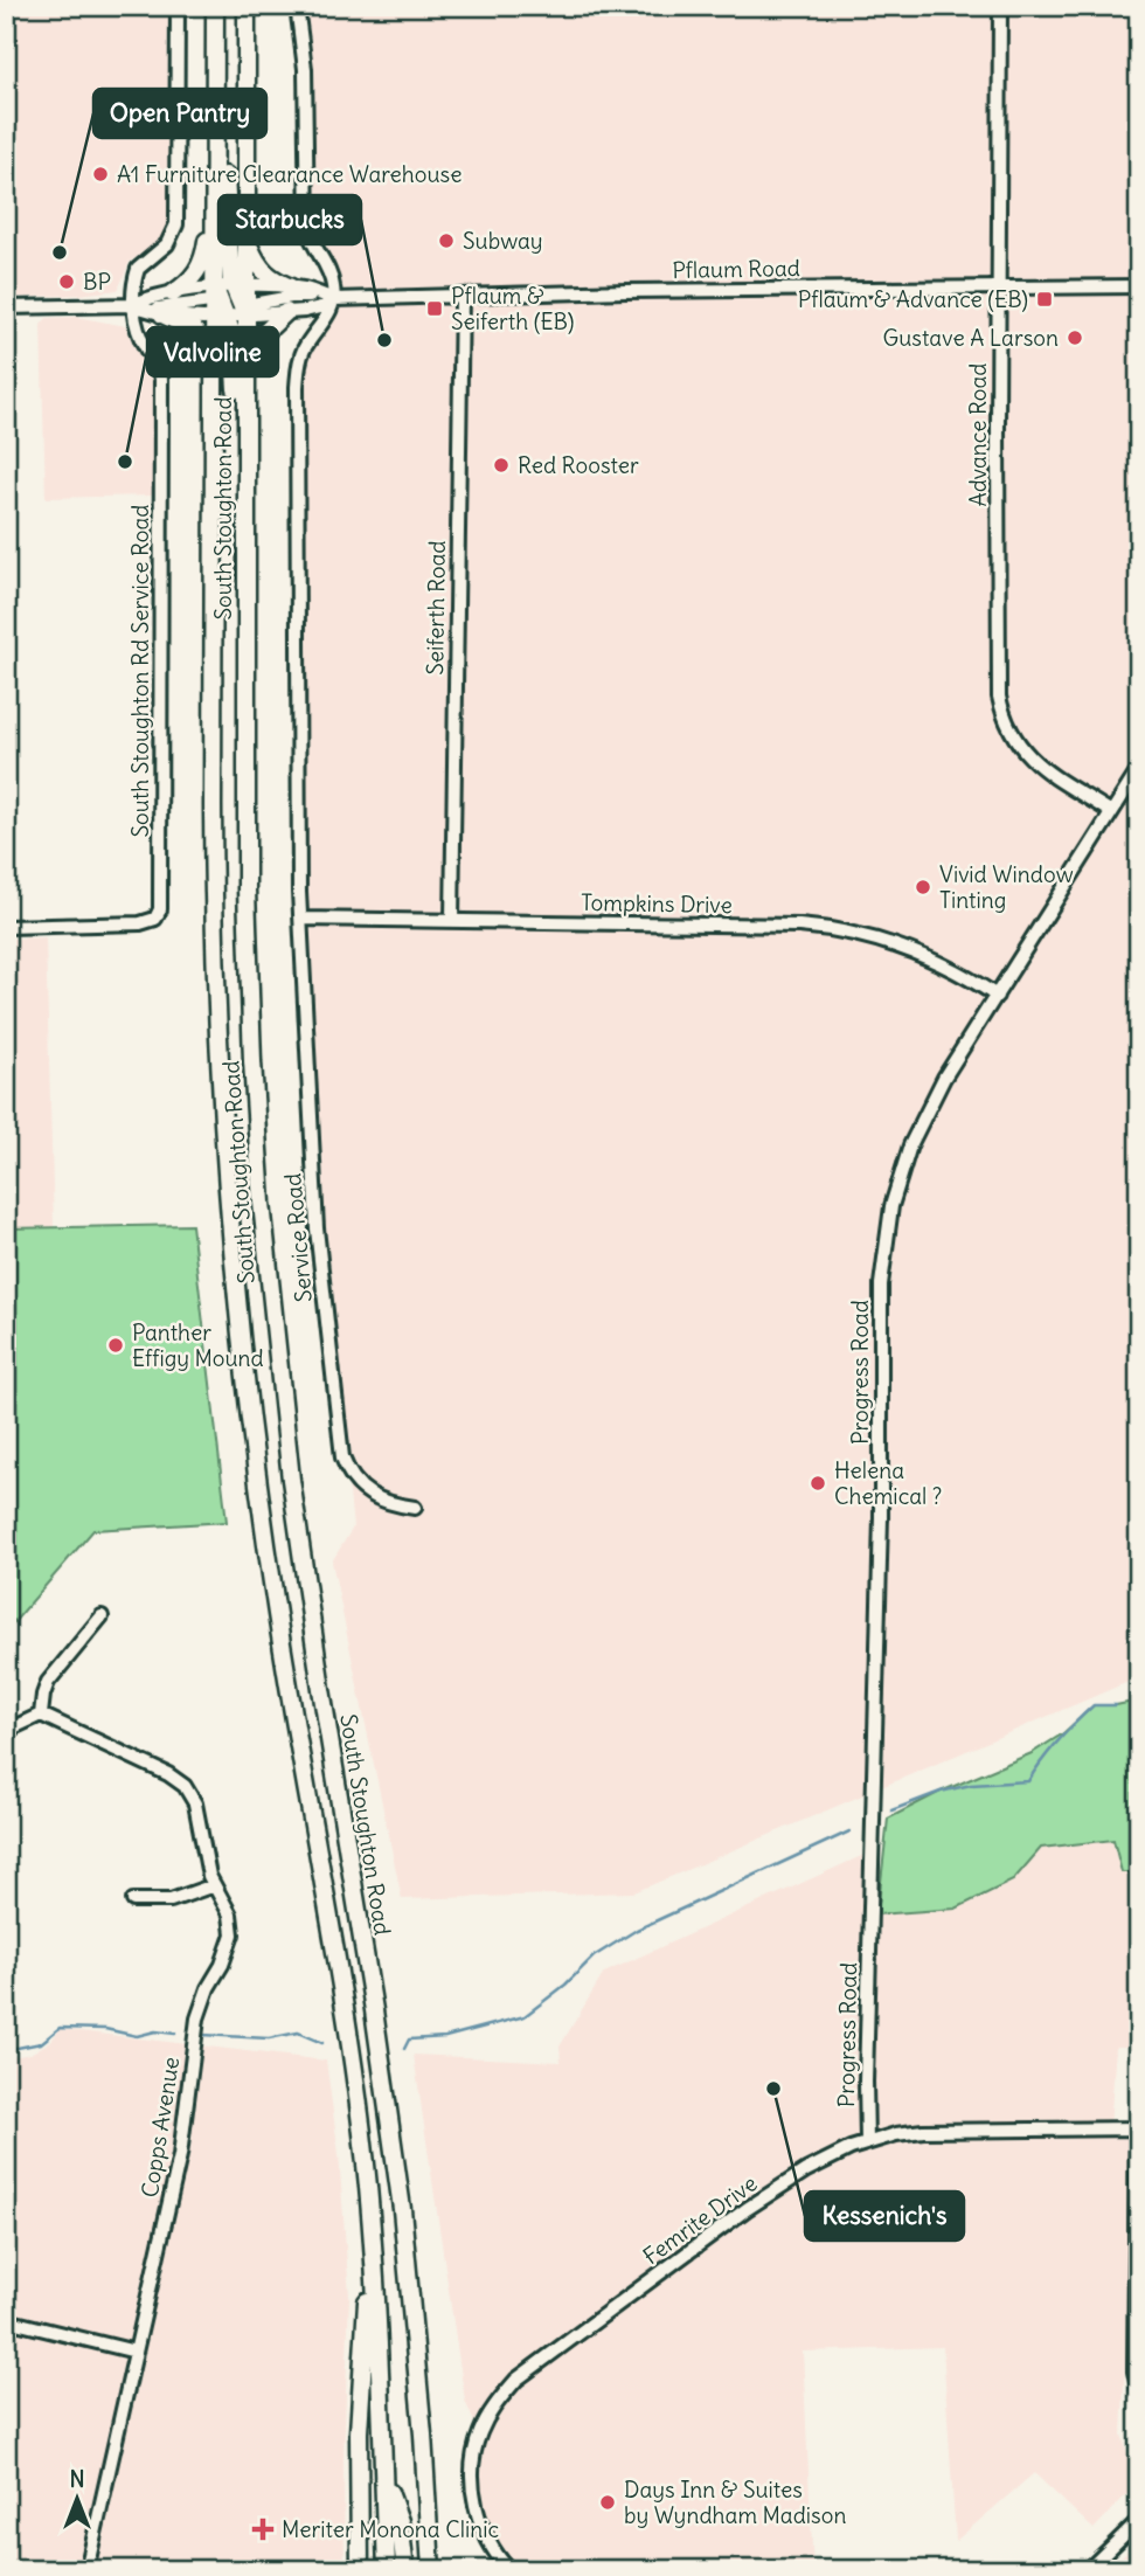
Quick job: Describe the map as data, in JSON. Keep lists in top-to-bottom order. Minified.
{"streets":{"main road":["South Stoughton Road"],"street":["Pflaum Road","Advance Road","Seiferth Road","South Stoughton Rd Service Road","Tompkins Drive","Service Road","Progress Road","Copps Avenue","Femrite Drive"]},"crossings":[["Pflaum Road","Advance Road"],["Pflaum Road","South Stoughton Road"],["Pflaum Road","Seiferth Road"],["Pflaum Road","South Stoughton Rd Service Road"],["Advance Road","Progress Road"],["Seiferth Road","Tompkins Drive"],["Tompkins Drive","Service Road"],["Tompkins Drive","Progress Road"],["Progress Road","Femrite Drive"]],"places":{"other":["A1 Furniture Clearance Warehouse","Subway","Open Pantry","BP","Gustave A Larson","Starbucks","Valvoline","Red Rooster","Vivid Window Tinting","Panther Effigy Mound","Helena Chemical ?","Kessenich's","Days Inn & Suites by Wyndham Madison"],"transit":["Pflaum & Advance (EB)","Pflaum & Seiferth (EB)"],"health":["Meriter Monona Clinic"]},"north":"top"}
